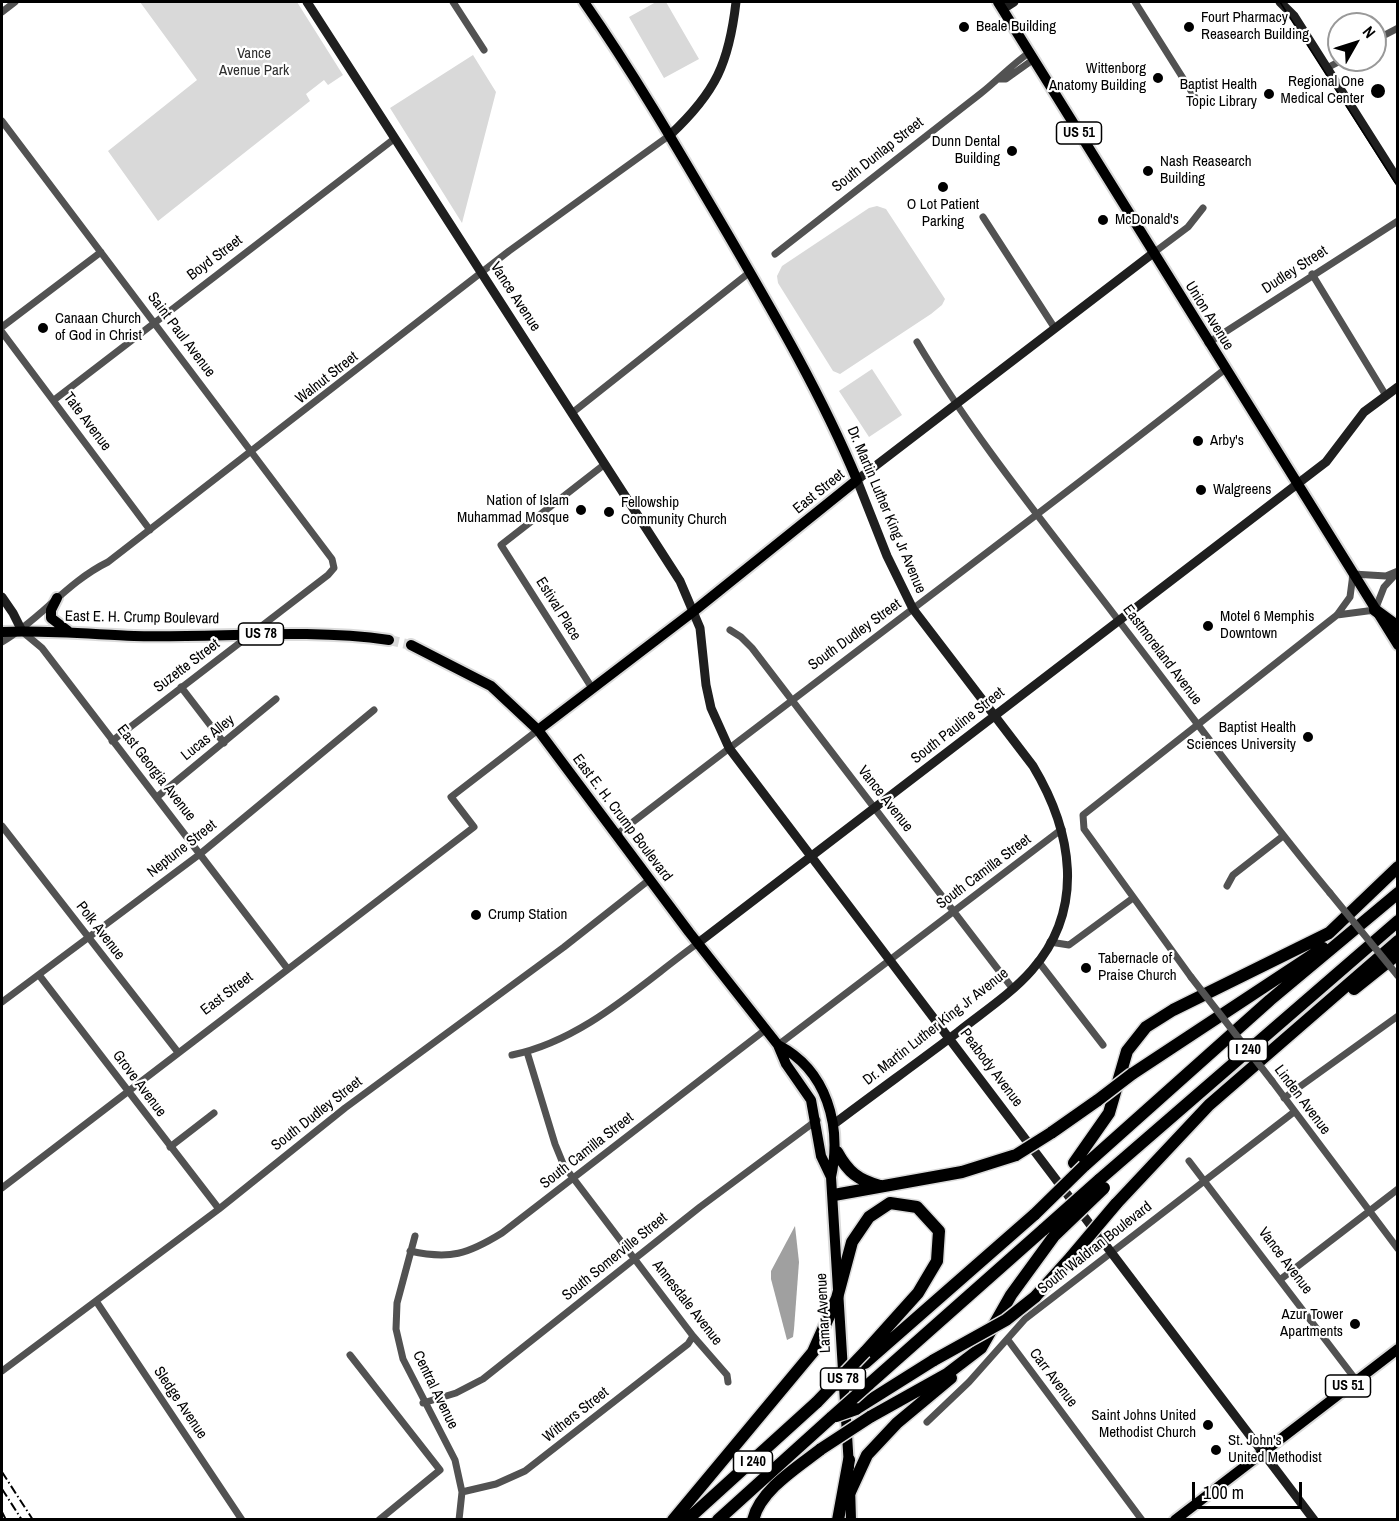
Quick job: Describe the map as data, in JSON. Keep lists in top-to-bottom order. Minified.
{"streets":{"highway":["I 240"],"main road":["US 51","Union Avenue","East Street","Dr. Martin Luther King Jr Avenue","East E. H. Crump Boulevard","US 78","Lamar Avenue"],"street":["South Dunlap Street","Boyd Street","Dudley Street","Vance Avenue","Saint Paul Avenue","Walnut Street","Tate Avenue","Estival Place","South Dudley Street","Eastmoreland Avenue","Suzette Street","South Pauline Street","Lucas Alley","East Georgia Avenue","Neptune Street","South Camilla Street","Polk Avenue","Peabody Avenue","Grove Avenue","Linden Avenue","South Waldran Boulevard","South Somerville Street","Annesdale Avenue","Carr Avenue","Central Avenue","Sledge Avenue","Withers Street"]},"crossings":[["US 51","Vance Avenue"],["US 51","Peabody Avenue"],["South Dunlap Street","Union Avenue"],["Boyd Street","Vance Avenue"],["Boyd Street","Saint Paul Avenue"],["Boyd Street","Tate Avenue"],["Dudley Street","Union Avenue"],["Vance Avenue","Walnut Street"],["Vance Avenue","East Street"],["Vance Avenue","Dr. Martin Luther King Jr Avenue"],["Vance Avenue","Estival Place"],["Vance Avenue","South Dudley Street"],["Vance Avenue","South Pauline Street"],["Vance Avenue","South Camilla Street"],["Vance Avenue","Peabody Avenue"],["Vance Avenue","South Waldran Boulevard"],["Union Avenue","East Street"],["Union Avenue","South Dudley Street"],["Union Avenue","South Pauline Street"],["Saint Paul Avenue","Walnut Street"],["Saint Paul Avenue","Suzette Street"],["Walnut Street","Tate Avenue"],["Walnut Street","Dr. Martin Luther King Jr Avenue"],["Walnut Street","East E. H. Crump Boulevard"],["Walnut Street","East Georgia Avenue"],["East Street","Dr. Martin Luther King Jr Avenue"],["East Street","Estival Place"],["East Street","East E. H. Crump Boulevard"],["East Street","Eastmoreland Avenue"],["East Street","East Georgia Avenue"],["East Street","Polk Avenue"],["East Street","Peabody Avenue"],["East Street","Grove Avenue"],["Dr. Martin Luther King Jr Avenue","East E. H. Crump Boulevard"],["Dr. Martin Luther King Jr Avenue","South Dudley Street"],["Dr. Martin Luther King Jr Avenue","South Pauline Street"],["Dr. Martin Luther King Jr Avenue","South Camilla Street"],["Dr. Martin Luther King Jr Avenue","Peabody Avenue"],["East E. H. Crump Boulevard","South Dudley Street"],["East E. H. Crump Boulevard","Suzette Street"],["East E. H. Crump Boulevard","South Pauline Street"],["East E. H. Crump Boulevard","East Georgia Avenue"],["East E. H. Crump Boulevard","South Camilla Street"],["East E. H. Crump Boulevard","South Somerville Street"],["East E. H. Crump Boulevard","Lamar Avenue"],["South Dudley Street","Eastmoreland Avenue"],["South Dudley Street","Peabody Avenue"],["South Dudley Street","Grove Avenue"],["South Dudley Street","Sledge Avenue"],["Eastmoreland Avenue","South Pauline Street"],["Eastmoreland Avenue","Linden Avenue"],["Suzette Street","East Georgia Avenue"],["South Pauline Street","Peabody Avenue"],["South Pauline Street","Annesdale Avenue"],["Lucas Alley","East Georgia Avenue"],["East Georgia Avenue","Neptune Street"],["Neptune Street","Polk Avenue"],["Neptune Street","Grove Avenue"],["South Camilla Street","Peabody Avenue"],["South Camilla Street","Annesdale Avenue"],["South Camilla Street","Central Avenue"],["Peabody Avenue","South Waldran Boulevard"],["Linden Avenue","South Waldran Boulevard"],["South Waldran Boulevard","Carr Avenue"],["South Somerville Street","Annesdale Avenue"],["South Somerville Street","Central Avenue"],["Annesdale Avenue","Withers Street"],["Central Avenue","Withers Street"]],"parks":["Vance Avenue Park"],"places":["Beale Building","Fourt Pharmacy Reasearch Building","Wittenborg Anatomy Building","Regional One Medical Center","Baptist Health Topic Library","Dunn Dental Building","Nash Reasearch Building","O Lot Patient Parking","McDonald's","Canaan Church of God in Christ","Arby's","Walgreens","Nation of Islam Muhammad Mosque","Fellowship Community Church","Motel 6 Memphis Downtown","Baptist Health Sciences University","Crump Station","Tabernacle of Praise Church","Azur Tower Apartments","Saint Johns United Methodist Church","St. John's United Methodist"],"scale_bar":"100 m","north":"top right"}
